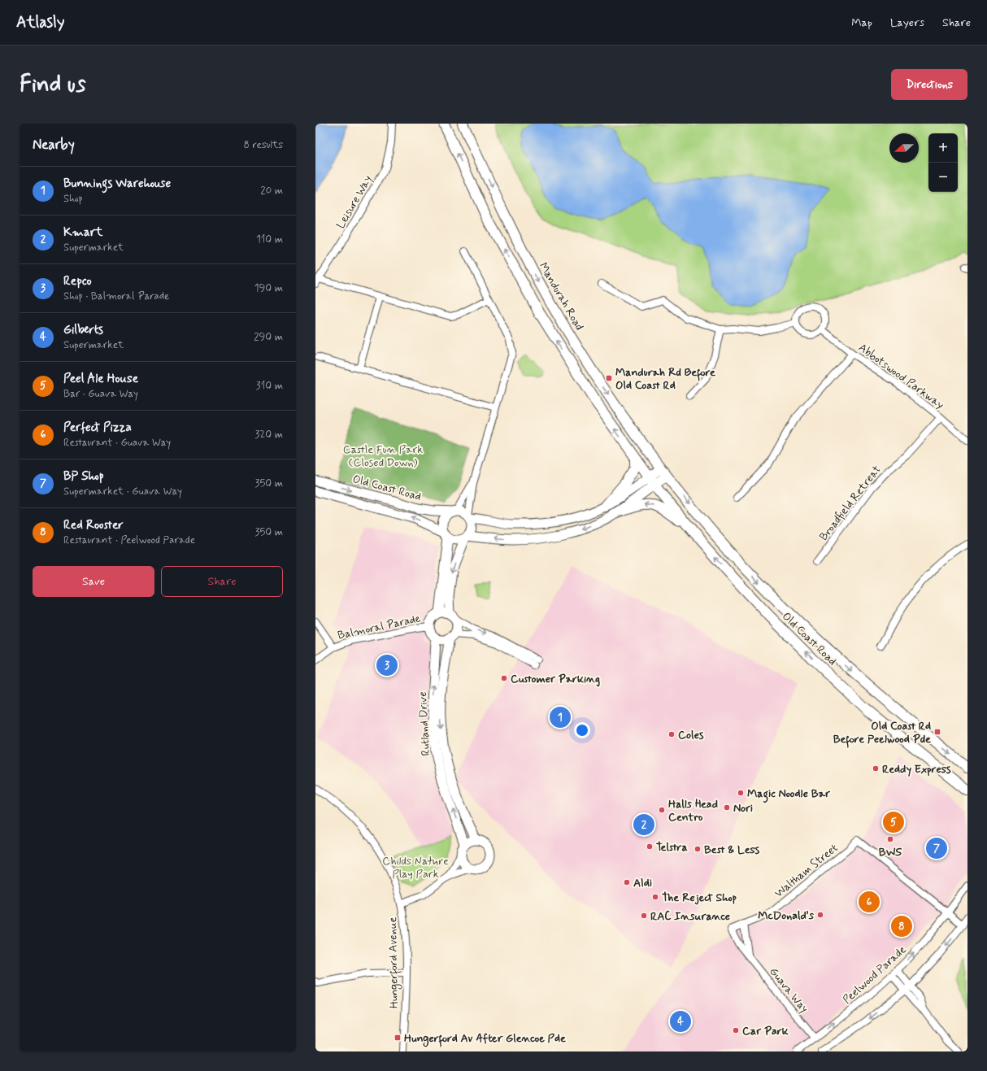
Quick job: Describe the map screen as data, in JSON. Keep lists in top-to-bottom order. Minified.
{"streets":{"highway":["Mandurah Road","Old Coast Road"],"main road":["Rutland Drive"],"street":["Leisure Way","Abbotswood Parkway","Broadfield Retreat","Balmoral Parade","Waltham Street","Hungerford Avenue","Peelwood Parade","Guava Way"]},"crossings":[["Mandurah Road","Old Coast Road"],["Abbotswood Parkway","Broadfield Retreat"],["Balmoral Parade","Rutland Drive"],["Waltham Street","Peelwood Parade"],["Waltham Street","Guava Way"],["Peelwood Parade","Guava Way"]],"parks":["Castle Fun Park (Closed Down)","Childs Nature Play Park"],"places":{"transit":["Mandurah Rd Before Old Coast Rd","Old Coast Rd Before Peelwood Pde","Hungerford Av After Glencoe Pde"],"other":["Customer Parking","Coles","Reddy Express","Magic Noodle Bar","Nori","Halls Head Centro","BWS","Telstra","Best & Less","Aldi","The Reject Shop","McDonald's","RAC Insurance","Car Park"]},"north":"left","page":{"header":"Atlasly","nav":["Map","Layers","Share"],"buttons":["Directions",["Save","Share"]],"title":"Find us","heading":["Nearby","8 results"],"map_buttons":["+","−"],"list":[{"mark":"1","name":"Bunnings Warehouse","note":"Shop","value":"20 m"},{"mark":"2","name":"Kmart","note":"Supermarket","value":"110 m"},{"mark":"3","name":"Repco","note":"Shop · Balmoral Parade","value":"190 m"},{"mark":"4","name":"Gilberts","note":"Supermarket","value":"290 m"},{"mark":"5","name":"Peel Ale House","note":"Bar · Guava Way","value":"310 m"},{"mark":"6","name":"Perfect Pizza","note":"Restaurant · Guava Way","value":"320 m"},{"mark":"7","name":"BP Shop","note":"Supermarket · Guava Way","value":"350 m"},{"mark":"8","name":"Red Rooster","note":"Restaurant · Peelwood Parade","value":"350 m"}],"pins":["3","1","5","2","7","6","8","4"]}}
